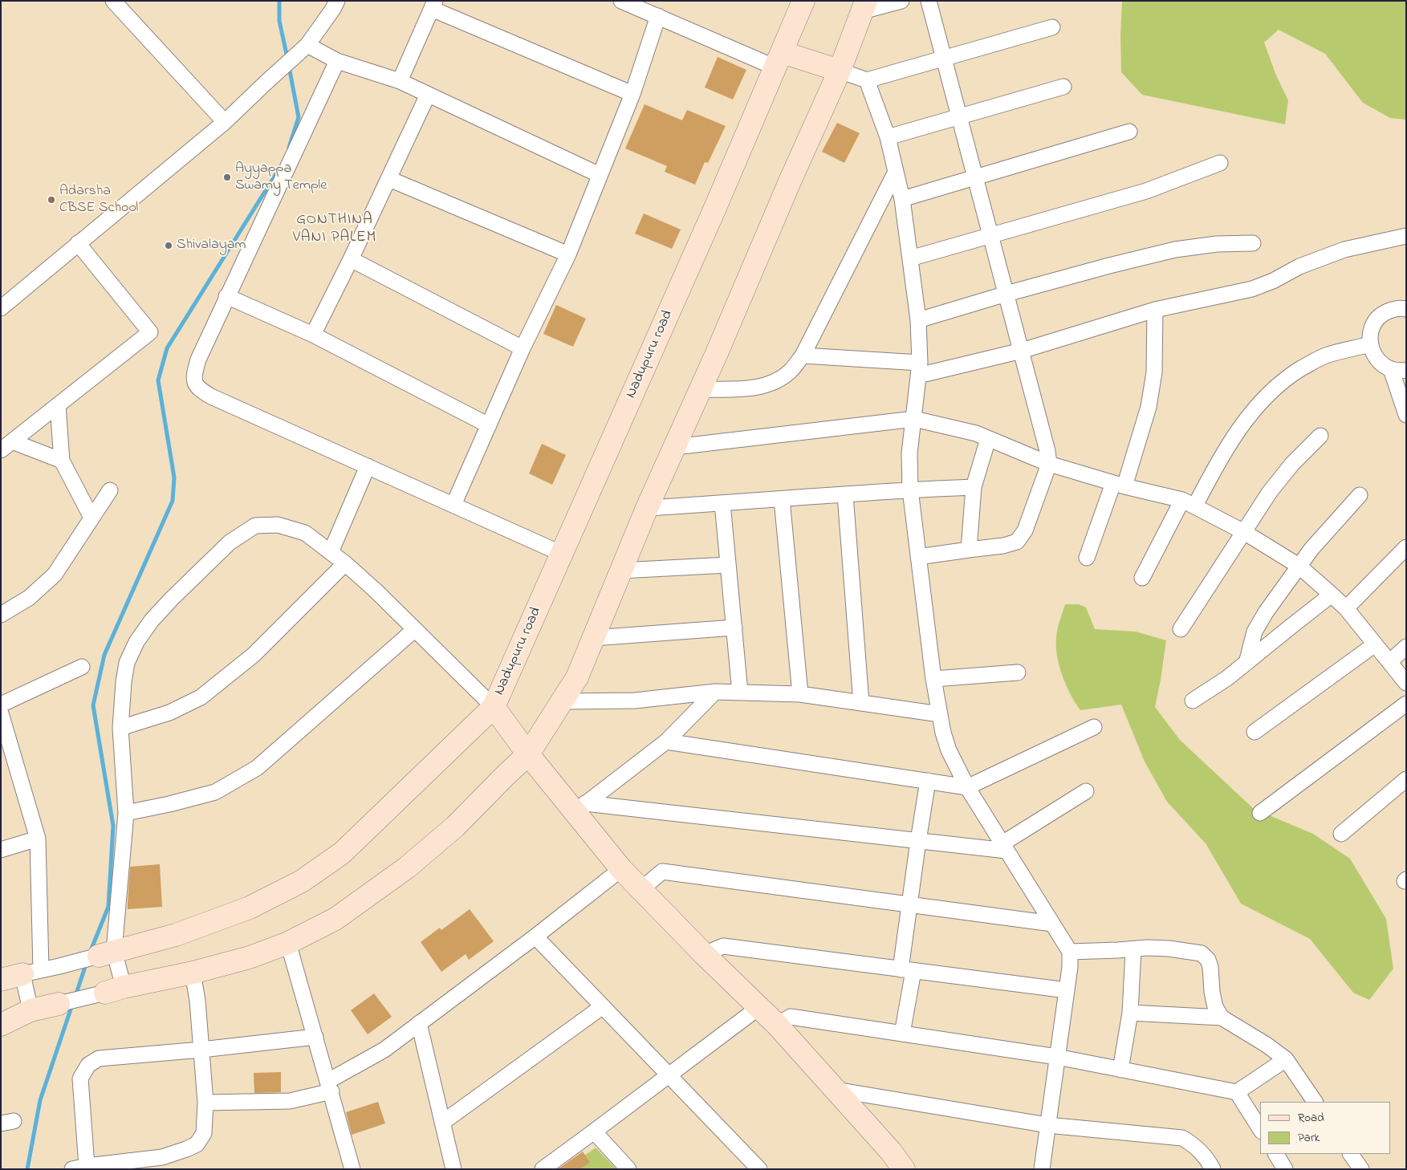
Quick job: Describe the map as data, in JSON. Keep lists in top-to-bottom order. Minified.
{"streets":{"street":["Nadupuru road"]},"districts":["GONTHINA VANI PALEM"],"places":["Ayyappa Swamy Temple","Adarsha CBSE School","Shivalayam"],"legend":["Road","Park"]}
